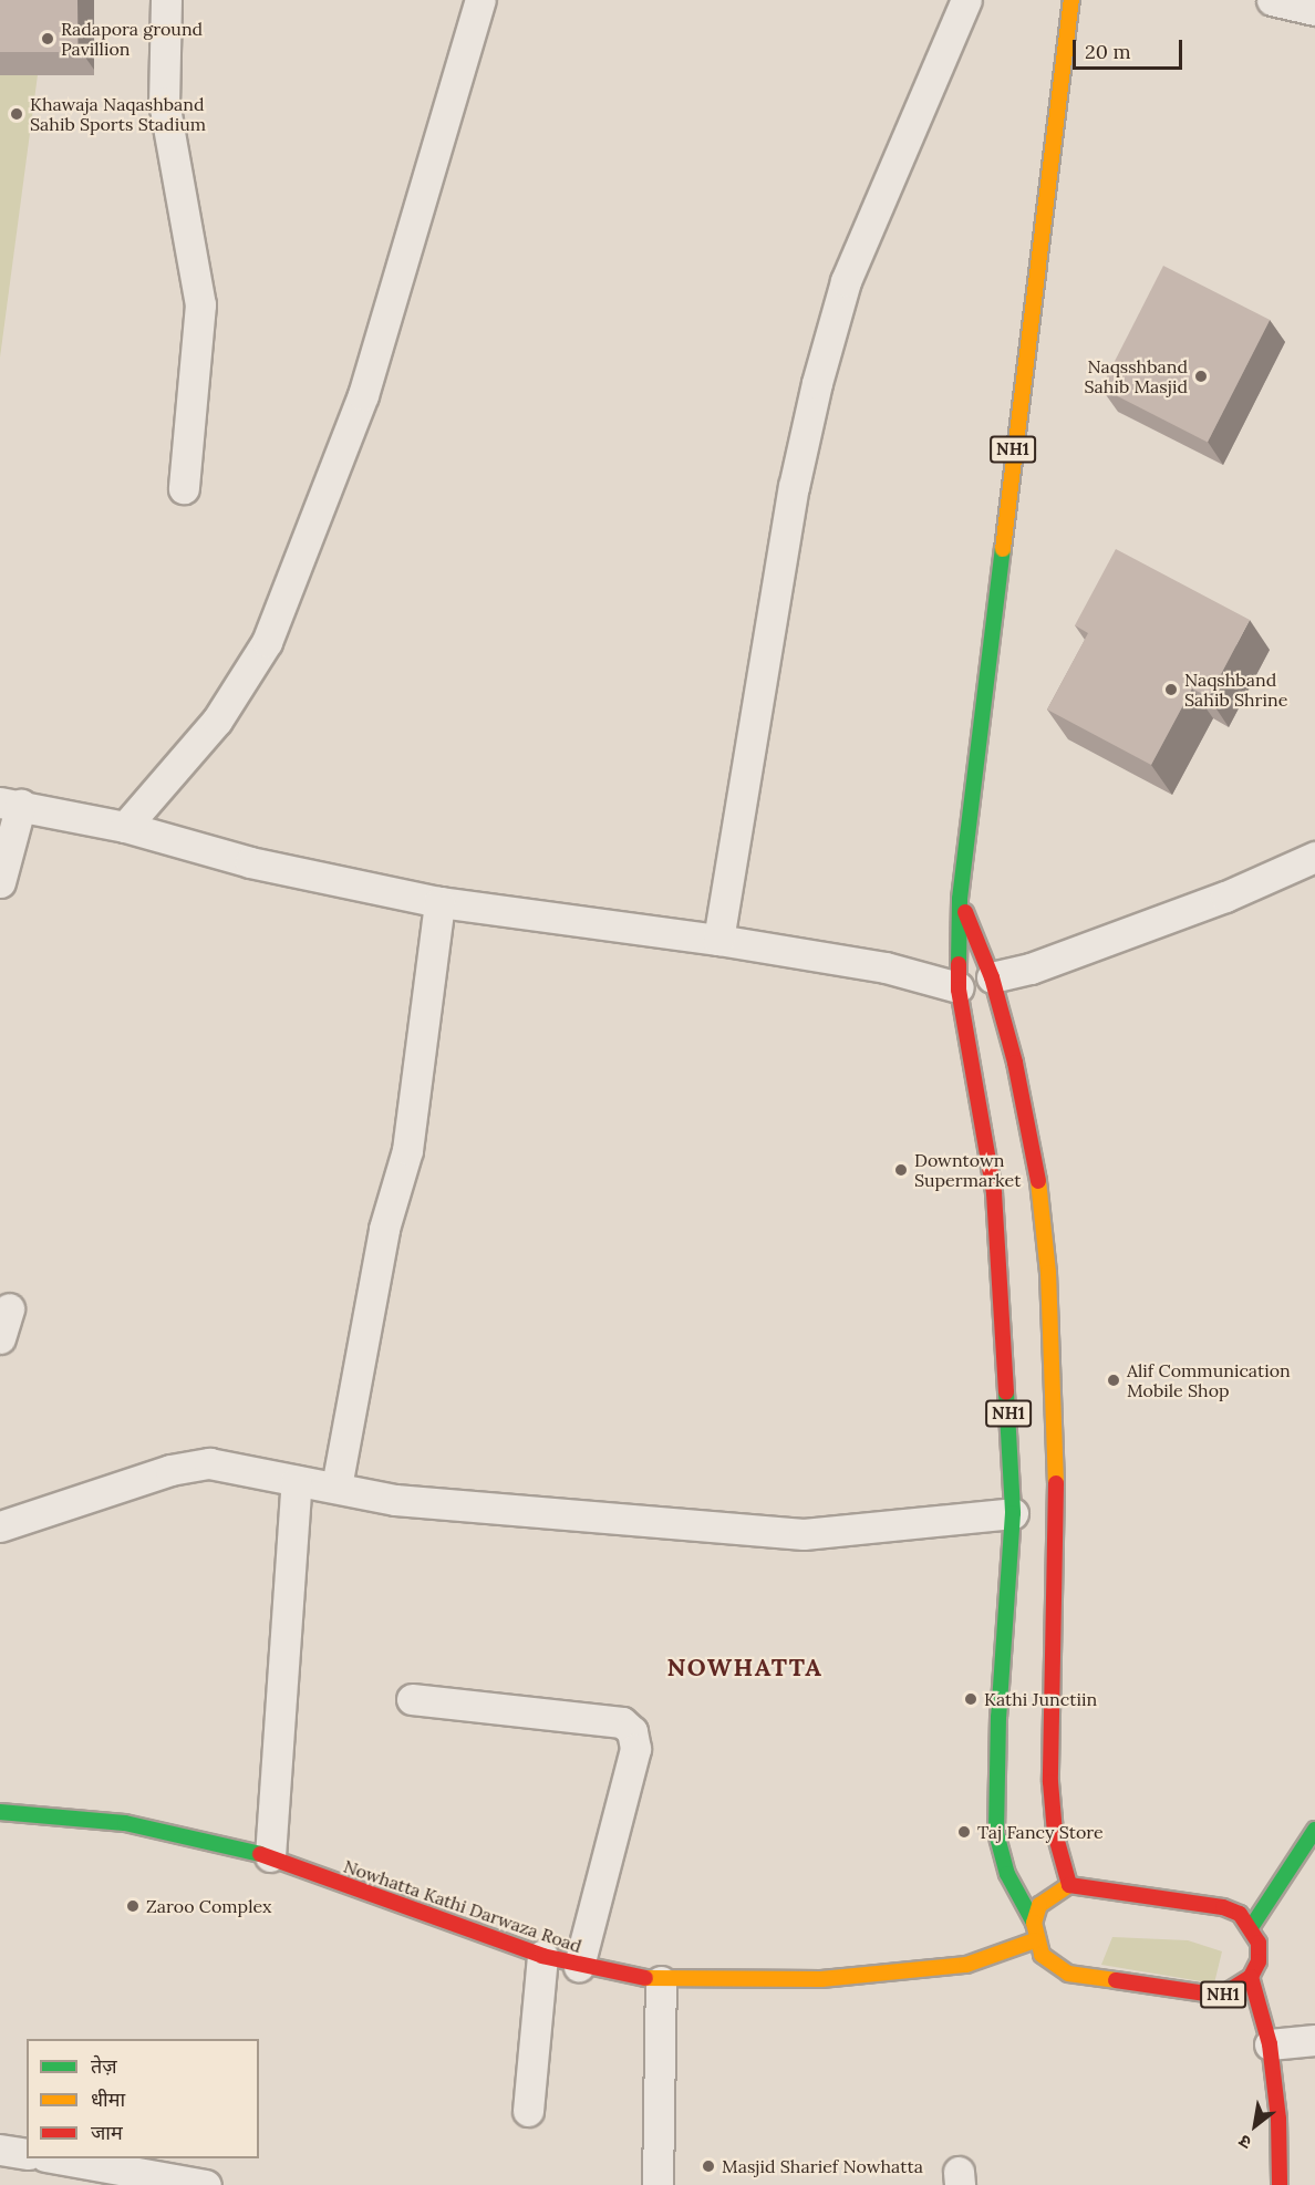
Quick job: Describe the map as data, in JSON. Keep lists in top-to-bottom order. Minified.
{"streets":{"main road":["NH1","Nowhatta Kathi Darwaza Road"]},"crossings":[["NH1","Nowhatta Kathi Darwaza Road"]],"districts":["NOWHATTA"],"places":["Radapora ground Pavillion","Khawaja Naqashband Sahib Sports Stadium","Naqsshband Sahib Masjid","Naqshband Sahib Shrine","Downtown Supermarket","Alif Communication Mobile Shop","Kathi Junctiin","Taj Fancy Store","Zaroo Complex","Masjid Sharief Nowhatta"],"legend":["तेज़","धीमा","जाम"],"scale_bar":"20 m","north":"bottom left"}
